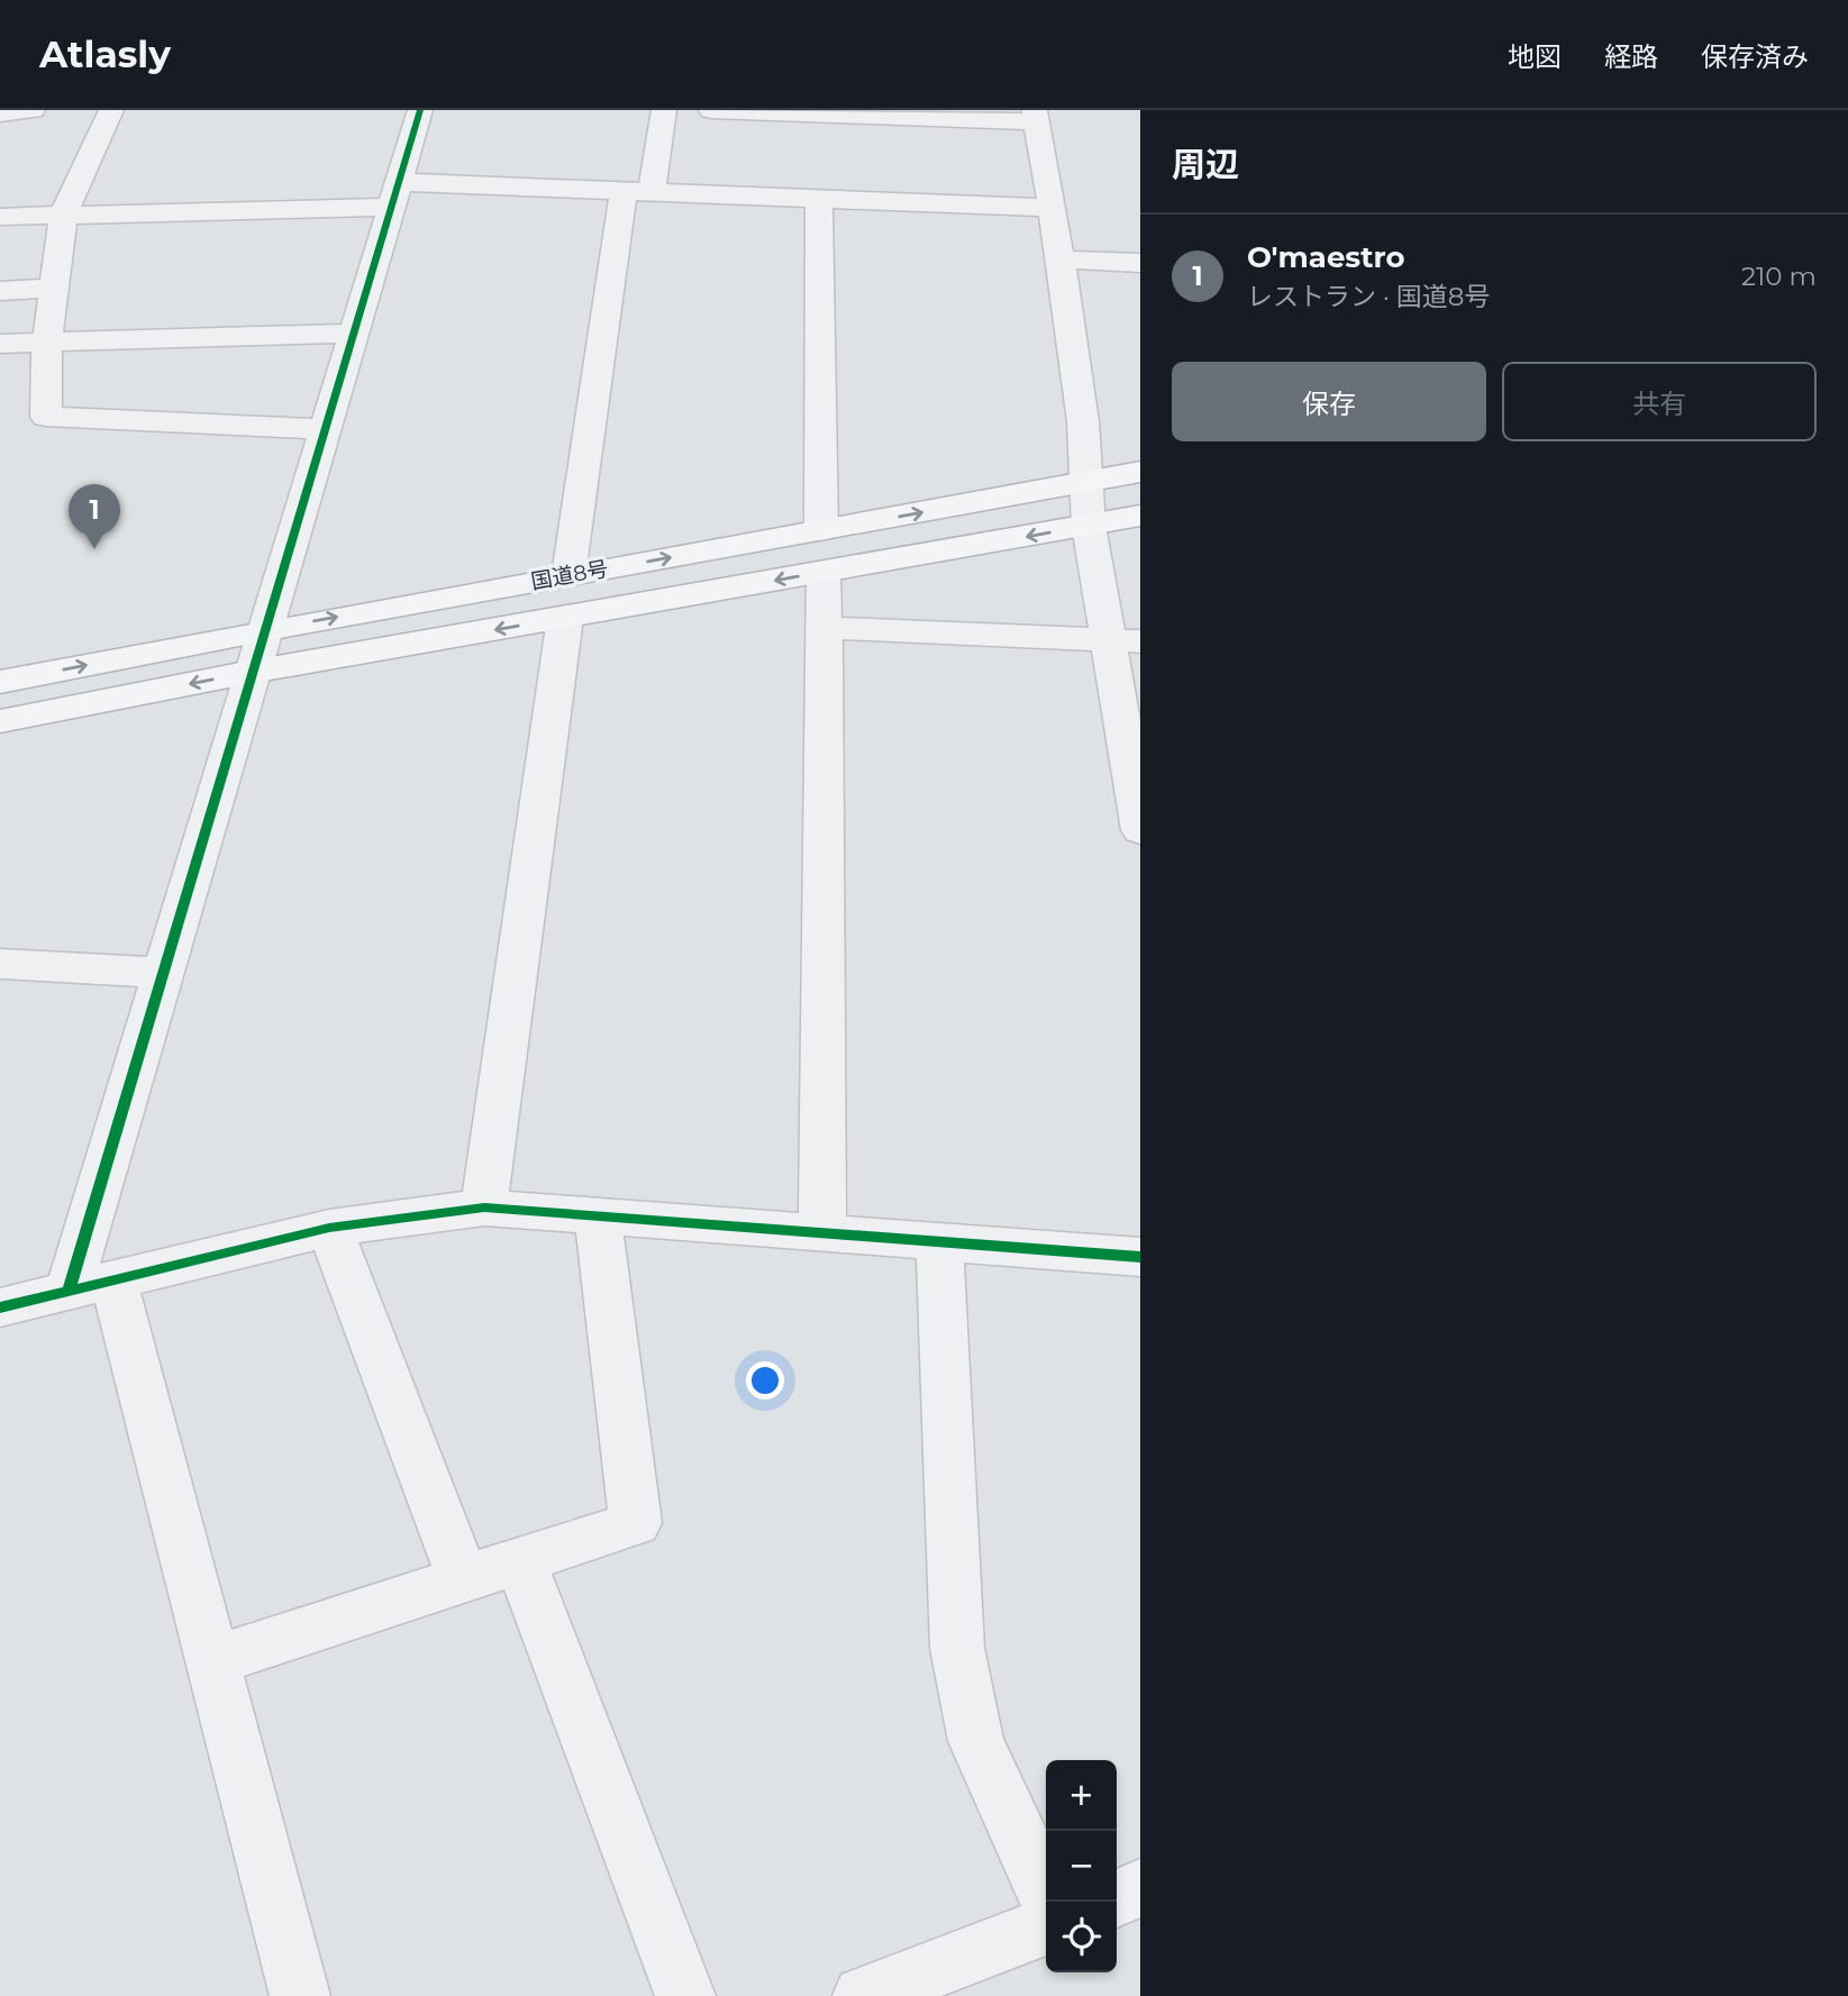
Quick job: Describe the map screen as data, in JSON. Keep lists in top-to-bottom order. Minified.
{"streets":{"highway":["国道8号"]},"page":{"header":"Atlasly","nav":["地図","経路","保存済み"],"heading":"周辺","list":[{"mark":"1","name":"O'maestro","note":"レストラン · 国道8号","value":"210 m"}],"buttons":["保存","共有"],"pins":"1","map_buttons":["+","−"]}}
